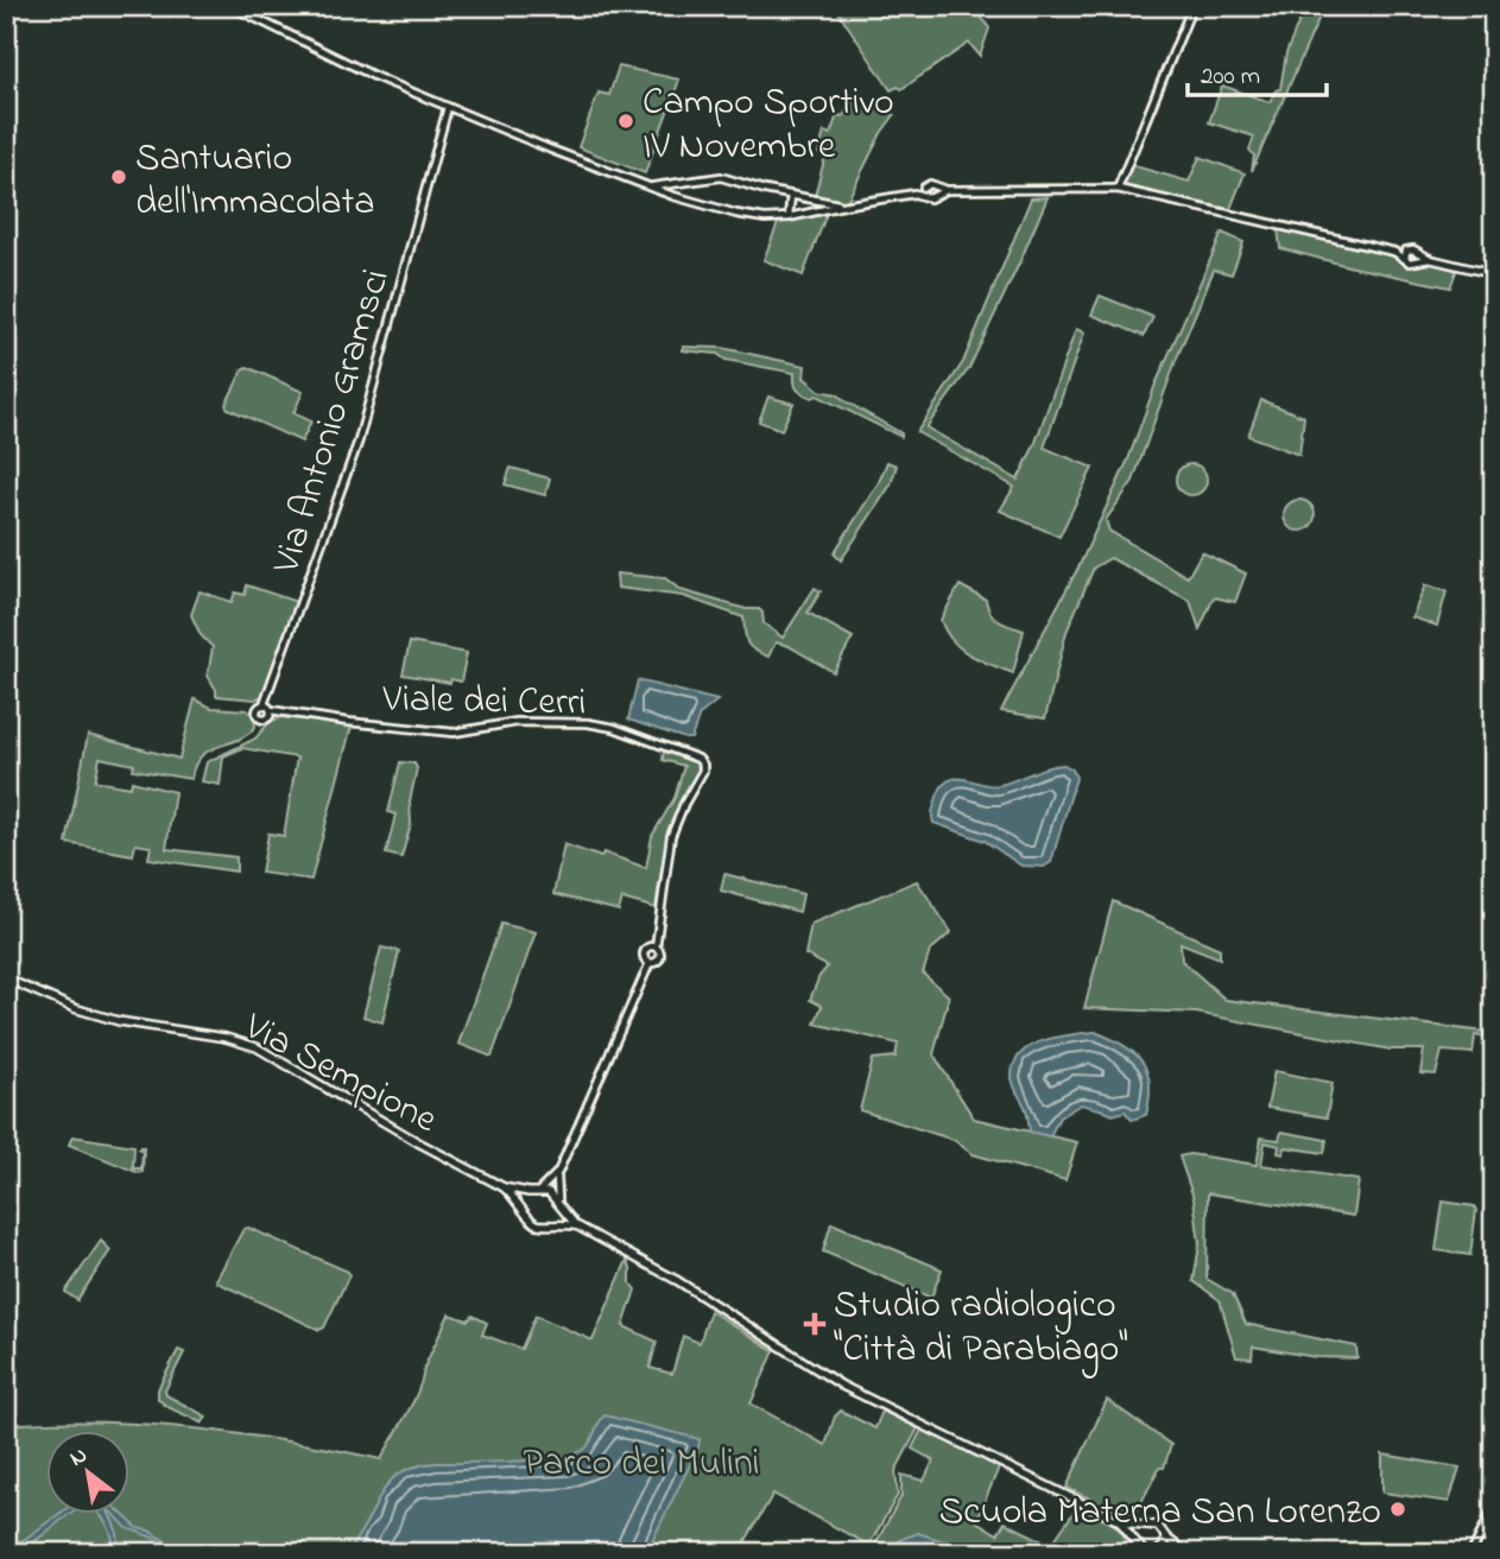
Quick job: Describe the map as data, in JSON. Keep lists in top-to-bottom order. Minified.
{"streets":{"main road":["Via Sempione"],"street":["Via Antonio Gramsci","Viale dei Cerri"]},"crossings":[["Via Antonio Gramsci","Viale dei Cerri"]],"parks":["Parco dei Mulini"],"places":{"other":["Campo Sportivo IV Novembre","Santuario dell'Immacolata","Scuola Materna San Lorenzo"],"health":["Studio radiologico \"Città di Parabiago\""]},"scale_bar":"200 m","north":"top left"}
